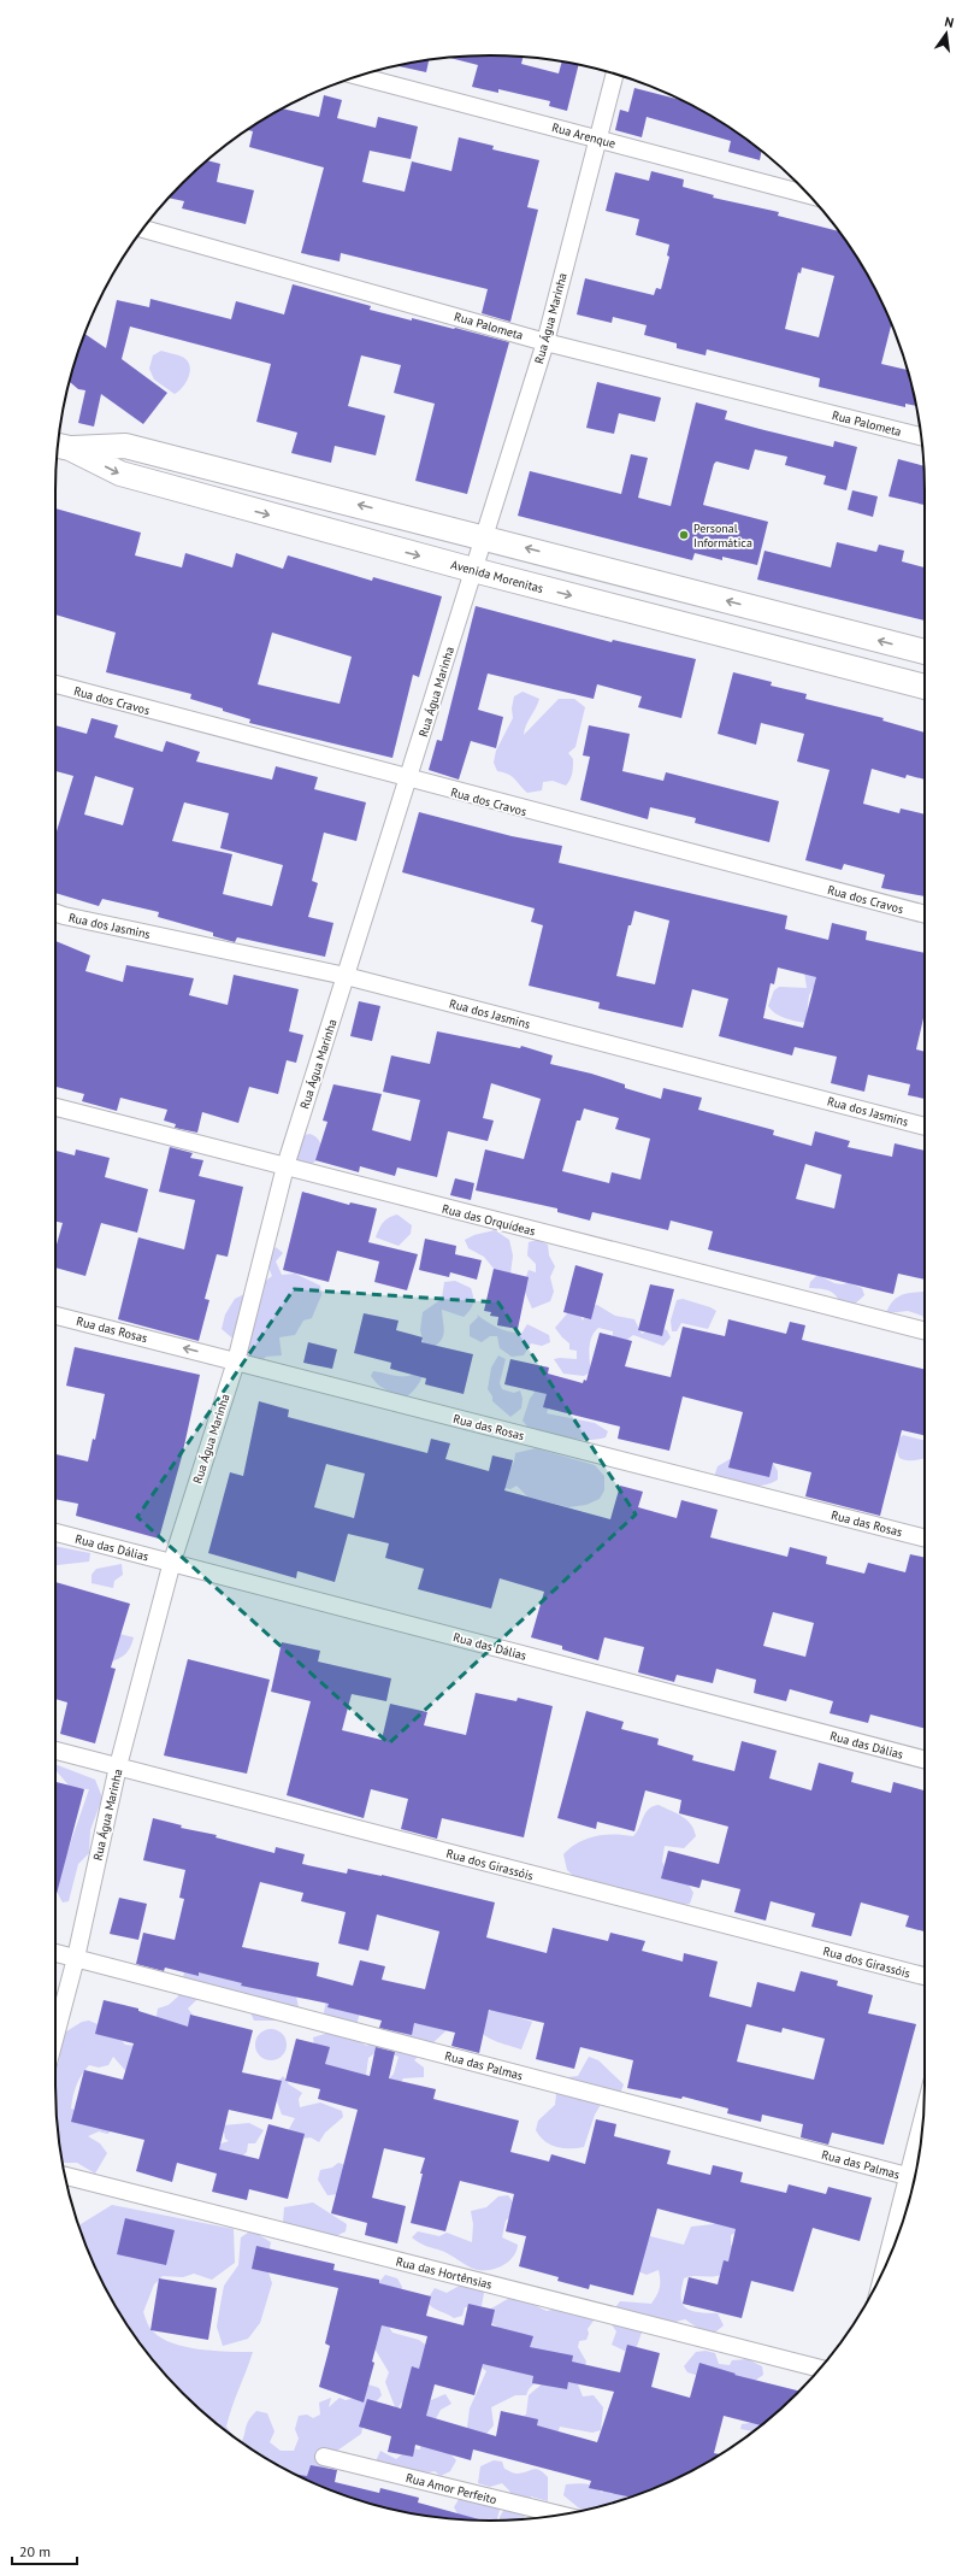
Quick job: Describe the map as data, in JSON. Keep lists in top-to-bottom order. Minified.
{"streets":{"main road":["Avenida Morenitas"],"street":["Rua Arenque","Rua Água Marinha","Rua Palometa","Rua dos Cravos","Rua dos Jasmins","Rua das Orquídeas","Rua das Rosas","Rua das Dálias","Rua dos Girassóis","Rua das Palmas","Rua das Hortênsias","Rua Amor Perfeito"]},"crossings":[["Rua Arenque","Rua Água Marinha"],["Rua Água Marinha","Rua Palometa"],["Rua Água Marinha","Avenida Morenitas"],["Rua Água Marinha","Rua dos Cravos"],["Rua Água Marinha","Rua dos Jasmins"],["Rua Água Marinha","Rua das Orquídeas"],["Rua Água Marinha","Rua das Rosas"],["Rua Água Marinha","Rua das Dálias"],["Rua Água Marinha","Rua dos Girassóis"],["Rua Água Marinha","Rua das Palmas"]],"places":["Personal Informática"],"scale_bar":"20 m","north":"top"}
